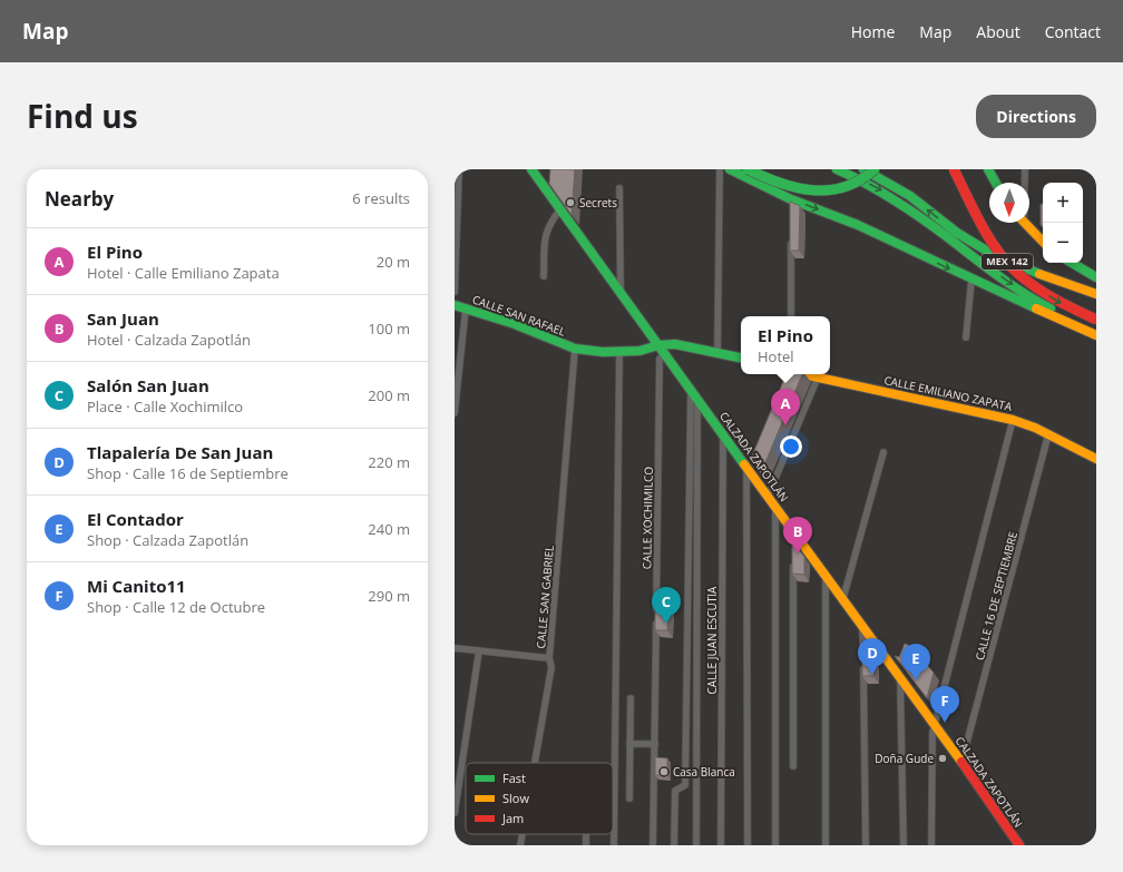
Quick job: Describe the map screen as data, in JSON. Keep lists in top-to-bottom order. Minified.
{"streets":{"main road":["MEX 142","CALLE SAN RAFAEL","CALLE EMILIANO ZAPATA","CALZADA ZAPOTLÁN"],"street":["CALLE XOCHIMILCO","CALLE 16 DE SEPTIEMBRE","CALLE SAN GABRIEL","CALLE JUAN ESCUTIA"]},"crossings":[["CALLE SAN RAFAEL","CALZADA ZAPOTLÁN"],["CALLE SAN RAFAEL","CALLE SAN GABRIEL"],["CALLE EMILIANO ZAPATA","CALLE 16 DE SEPTIEMBRE"],["CALZADA ZAPOTLÁN","CALLE XOCHIMILCO"],["CALZADA ZAPOTLÁN","CALLE 16 DE SEPTIEMBRE"],["CALZADA ZAPOTLÁN","CALLE JUAN ESCUTIA"]],"places":["Secrets","Doña Gude","Casa Blanca"],"legend":["Fast","Slow","Jam"],"north":"bottom","page":{"header":"Map","nav":["Home","Map","About","Contact"],"title":"Find us","buttons":"Directions","heading":["Nearby","6 results"],"map_buttons":["+","−"],"list":[{"mark":"A","name":"El Pino","note":"Hotel · Calle Emiliano Zapata","value":"20 m"},{"mark":"B","name":"San Juan","note":"Hotel · Calzada Zapotlán","value":"100 m"},{"mark":"C","name":"Salón San Juan","note":"Place · Calle Xochimilco","value":"200 m"},{"mark":"D","name":"Tlapalería De San Juan","note":"Shop · Calle 16 de Septiembre","value":"220 m"},{"mark":"E","name":"El Contador","note":"Shop · Calzada Zapotlán","value":"240 m"},{"mark":"F","name":"Mi Canito11","note":"Shop · Calle 12 de Octubre","value":"290 m"}],"popup":["El Pino","Hotel"],"pins":["A","B","C","D","E","F"]}}
